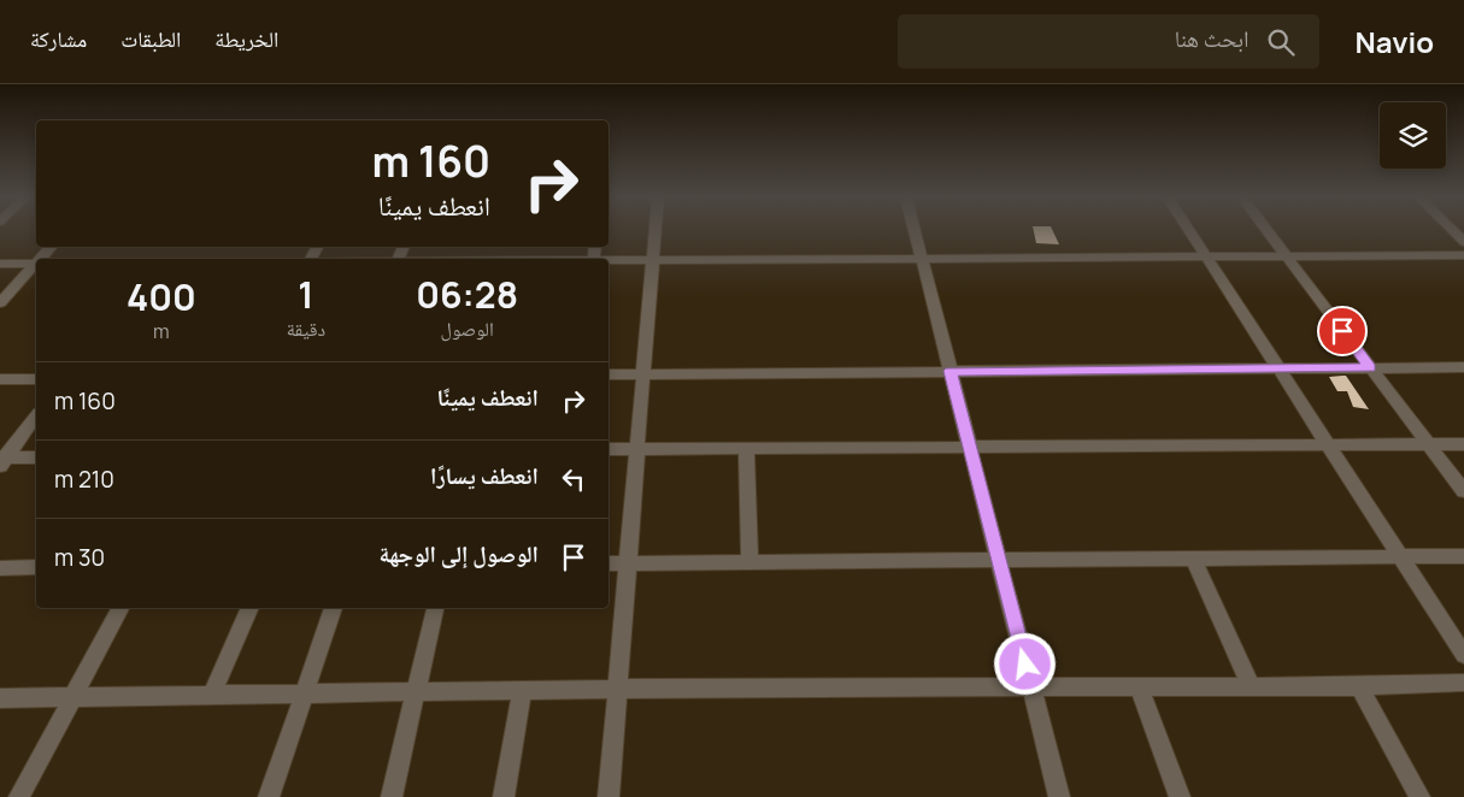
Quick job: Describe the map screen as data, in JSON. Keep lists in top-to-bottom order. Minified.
{"page":{"header":"Navio","search":"ابحث هنا","nav":["الخريطة","الطبقات","مشاركة"],"turn":["160 m","انعطف يمينًا"],"eta":["06:28","الوصول","1","دقيقة","400","m"],"list":[{"name":"انعطف يمينًا","value":"160 m"},{"name":"انعطف يسارًا","value":"210 m"},{"name":"الوصول إلى الوجهة","value":"30 m"}]}}
